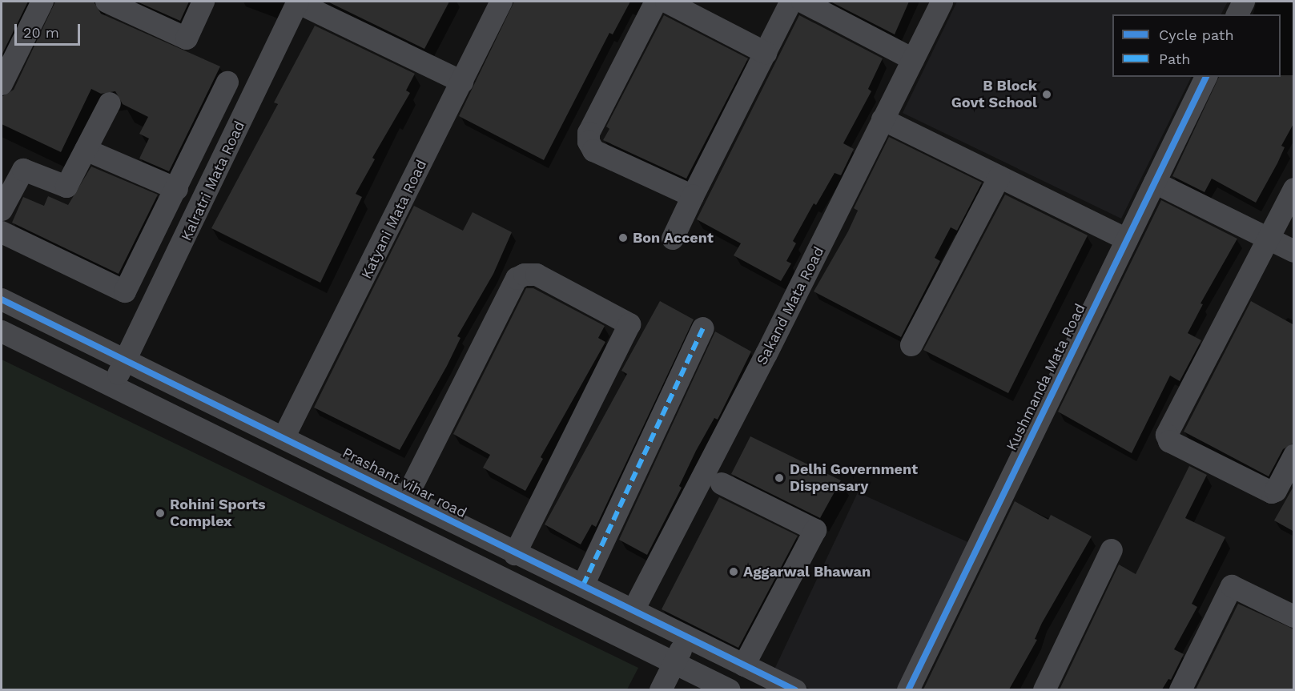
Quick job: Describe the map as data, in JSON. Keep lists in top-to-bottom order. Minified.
{"streets":{"street":["Kalratri Mata Road","Katyani Mata Road","Sakand Mata Road","Kushmanda Mata Road","Prashant vihar road"]},"crossings":[["Kalratri Mata Road","Prashant vihar road"],["Katyani Mata Road","Prashant vihar road"],["Sakand Mata Road","Prashant vihar road"]],"places":["B Block Govt School","Bon Accent","Delhi Government Dispensary","Rohini Sports Complex","Aggarwal Bhawan"],"legend":["Cycle path","Path"],"scale_bar":"20 m"}
